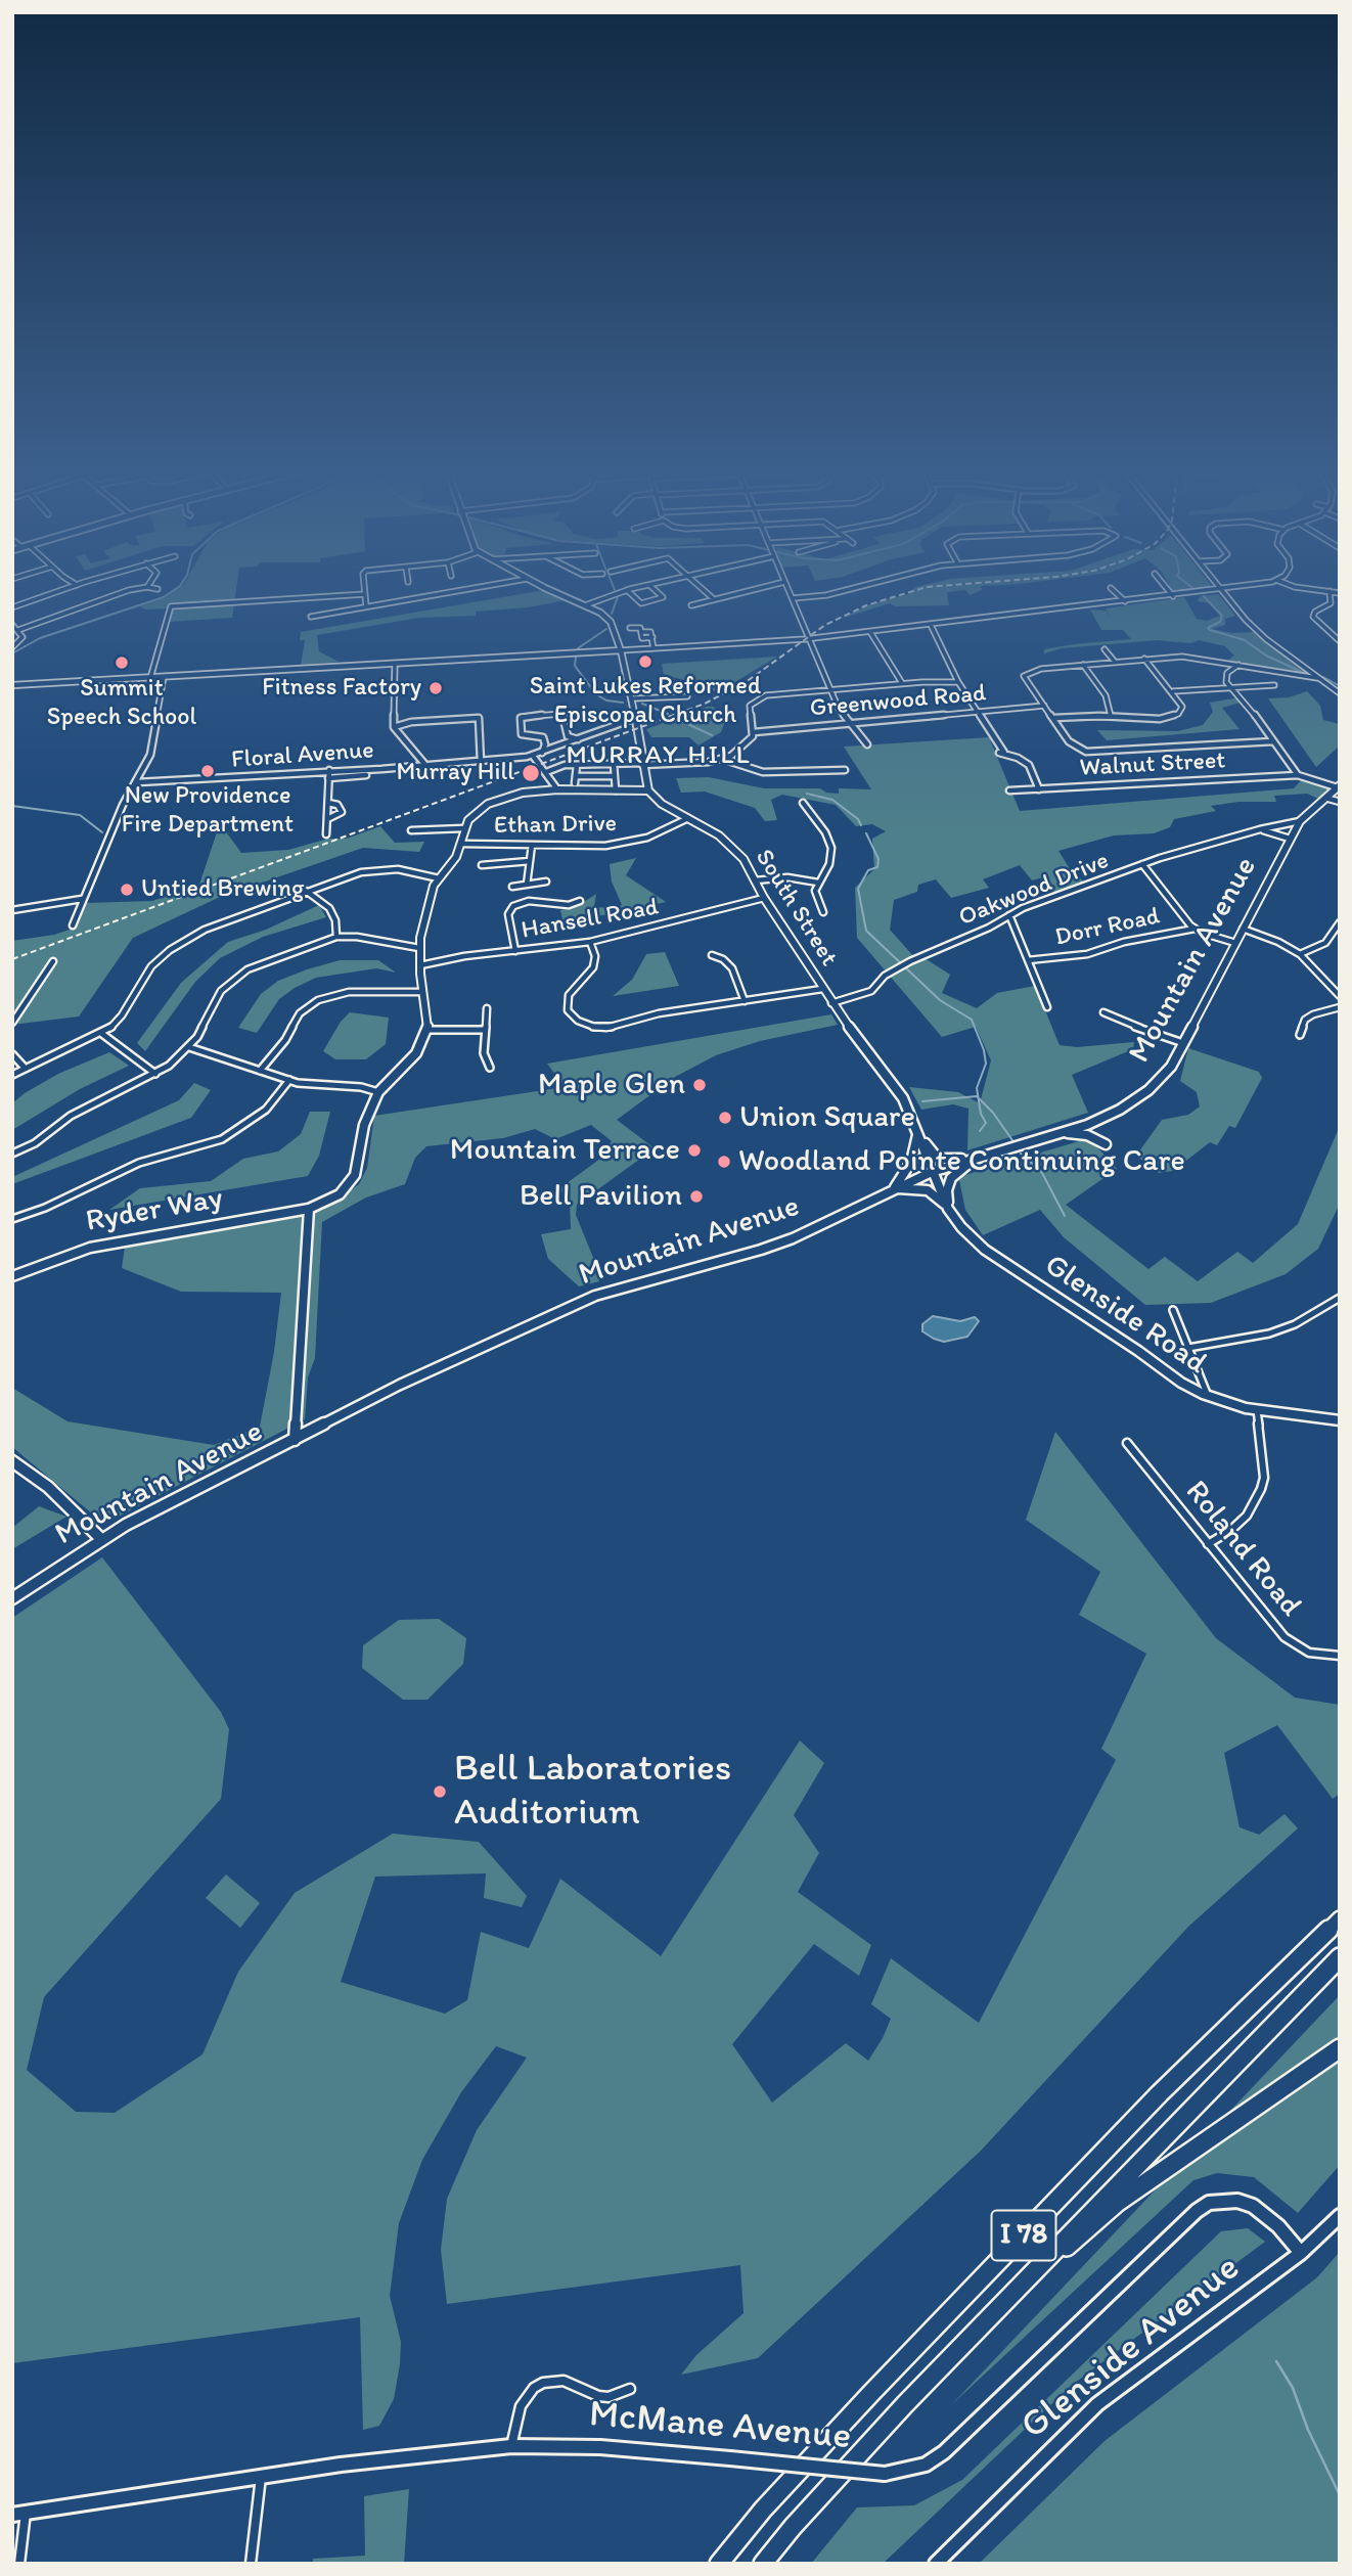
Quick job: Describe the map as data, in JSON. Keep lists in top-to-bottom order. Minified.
{"streets":{"highway":["I 78"],"street":["Greenwood Road","Floral Avenue","Walnut Street","Ethan Drive","Oakwood Drive","South Street","Hansell Road","Dorr Road","Mountain Avenue","Ryder Way","Glenside Road","Roland Road","Glenside Avenue","McMane Avenue"]},"crossings":[["Ethan Drive","South Street"],["Oakwood Drive","South Street"],["Oakwood Drive","Mountain Avenue"],["South Street","Hansell Road"],["South Street","Mountain Avenue"],["South Street","Glenside Road"],["Mountain Avenue","Glenside Road"],["Glenside Avenue","McMane Avenue"]],"districts":["MURRAY HILL"],"places":["Saint Lukes Reformed Episcopal Church","Summit Speech School","Fitness Factory","New Providence Fire Department","Murray Hill","Untied Brewing","Maple Glen","Union Square","Mountain Terrace","Woodland Pointe Continuing Care","Bell Pavilion","Bell Laboratories Auditorium"]}
